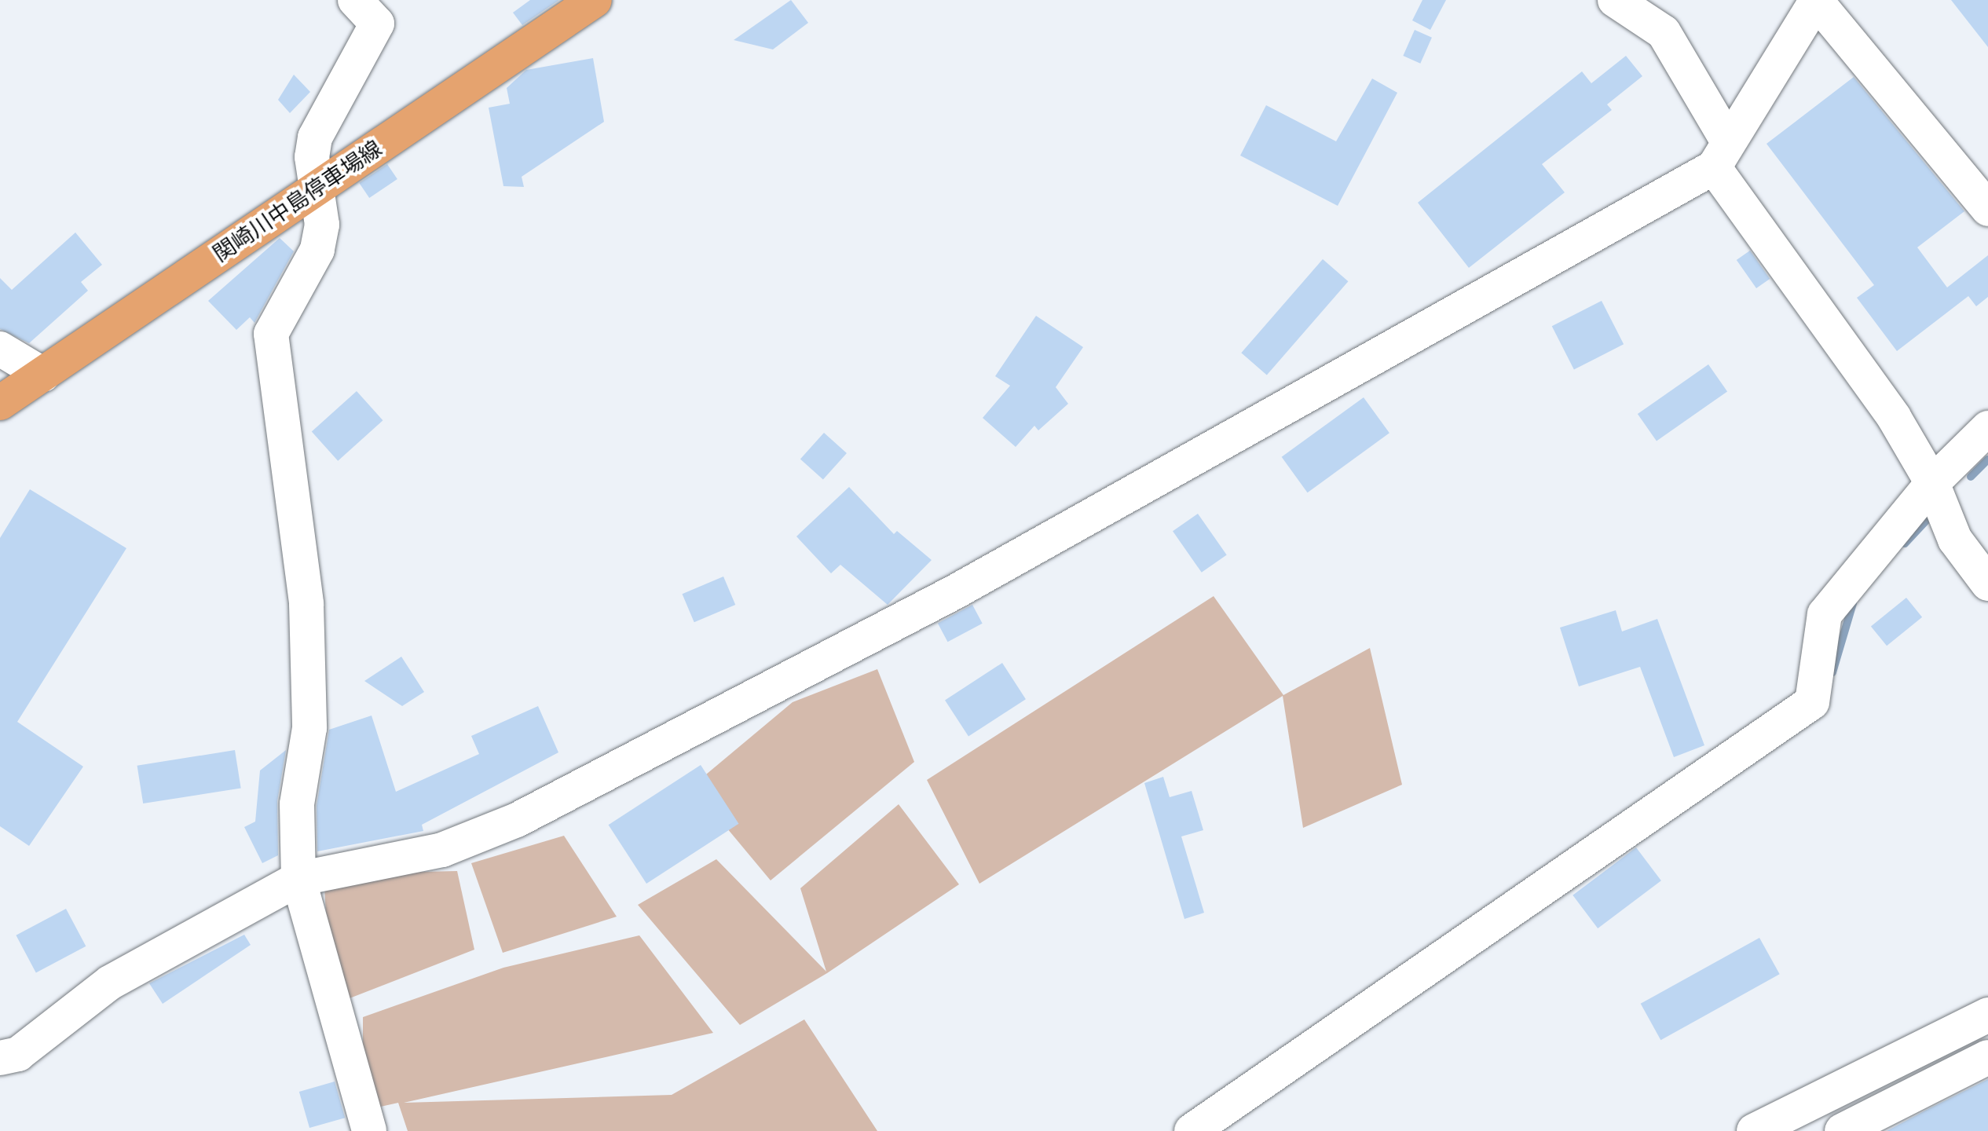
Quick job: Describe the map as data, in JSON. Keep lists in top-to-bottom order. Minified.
{"streets":{"main road":["関崎川中島停車場線"]}}
